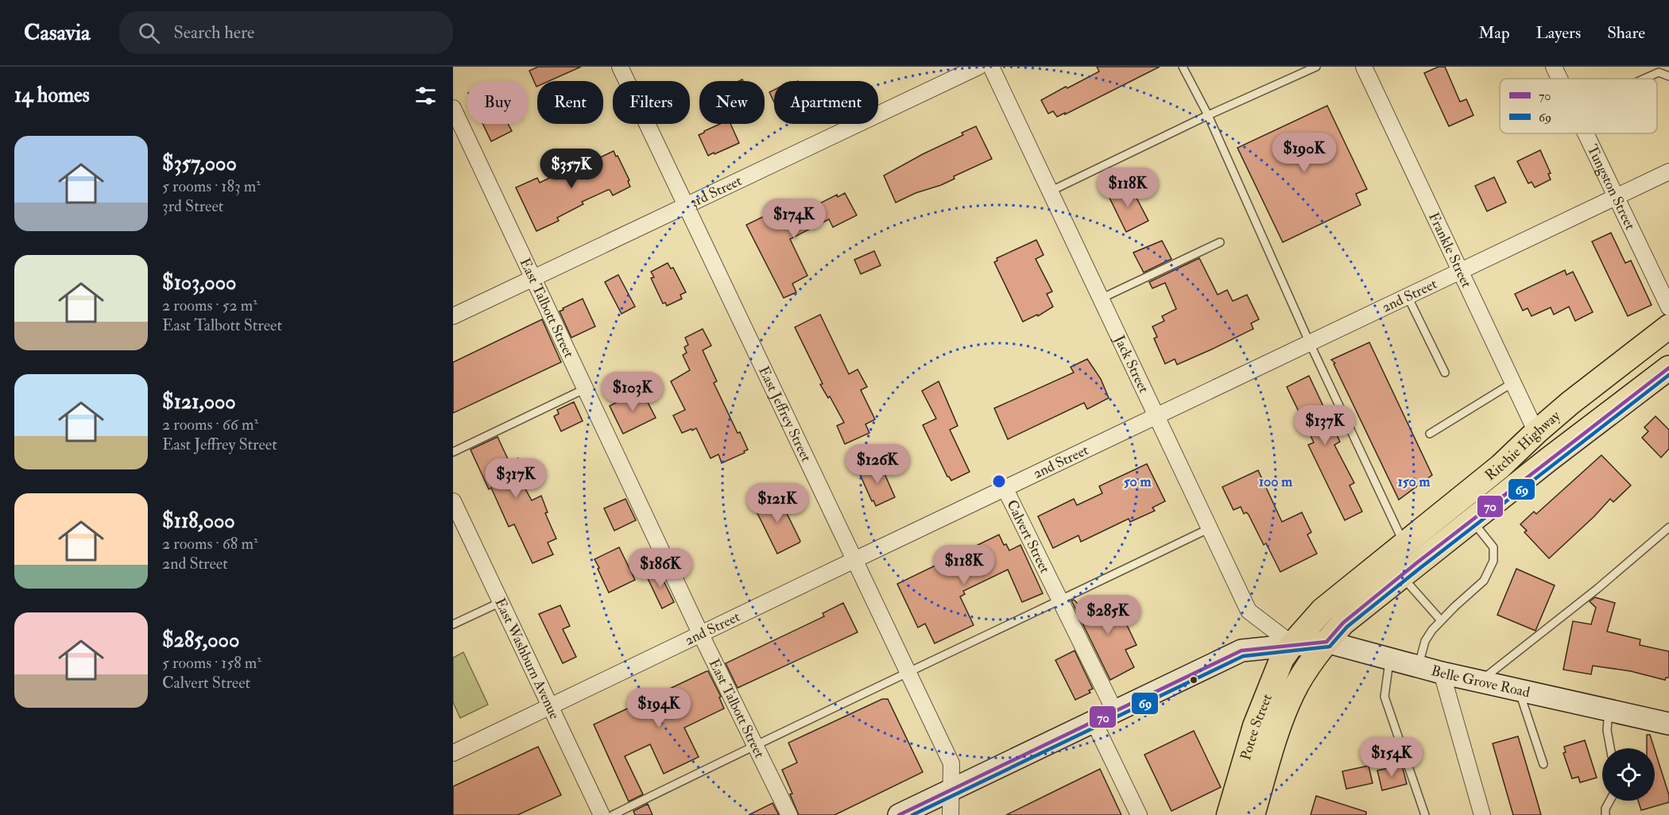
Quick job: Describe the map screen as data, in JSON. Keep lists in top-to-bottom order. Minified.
{"streets":{"main road":["Ritchie Highway","Belle Grove Road","Potee Street"],"street":["Tungston Street","3rd Street","Frankle Street","2nd Street","East Talbott Street","Jack Street","East Jeffrey Street","Calvert Street","East Washburn Avenue"]},"crossings":[["Tungston Street","2nd Street"],["3rd Street","East Talbott Street"],["3rd Street","East Jeffrey Street"],["Frankle Street","2nd Street"],["Frankle Street","Ritchie Highway"],["2nd Street","East Talbott Street"],["2nd Street","Jack Street"],["2nd Street","East Jeffrey Street"],["2nd Street","Calvert Street"],["2nd Street","East Washburn Avenue"],["Jack Street","Ritchie Highway"],["Jack Street","Belle Grove Road"],["Jack Street","Potee Street"],["East Jeffrey Street","Belle Grove Road"],["Ritchie Highway","Belle Grove Road"],["Ritchie Highway","Potee Street"],["Calvert Street","Belle Grove Road"],["Belle Grove Road","Potee Street"]],"lines":["transit line 70","transit line 69"],"legend":["70","69"],"page":{"header":"Casavia","search":"Search here","nav":["Map","Layers","Share"],"heading":"14 homes","chip":["Buy","Rent","Filters","New","Apartment"],"list":[{"name":"$357,000","note":"5 rooms · 183 m² · 3rd Street"},{"name":"$103,000","note":"2 rooms · 52 m² · East Talbott Street"},{"name":"$121,000","note":"2 rooms · 66 m² · East Jeffrey Street"},{"name":"$118,000","note":"2 rooms · 68 m² · 2nd Street"},{"name":"$285,000","note":"5 rooms · 158 m² · Calvert Street"}],"price":["$190K","$357K","$118K","$174K","$103K","$137K","$126K","$317K","$121K","$118K","$186K","$285K","$194K","$154K"]},"rings":["50 m","100 m","150 m"]}
